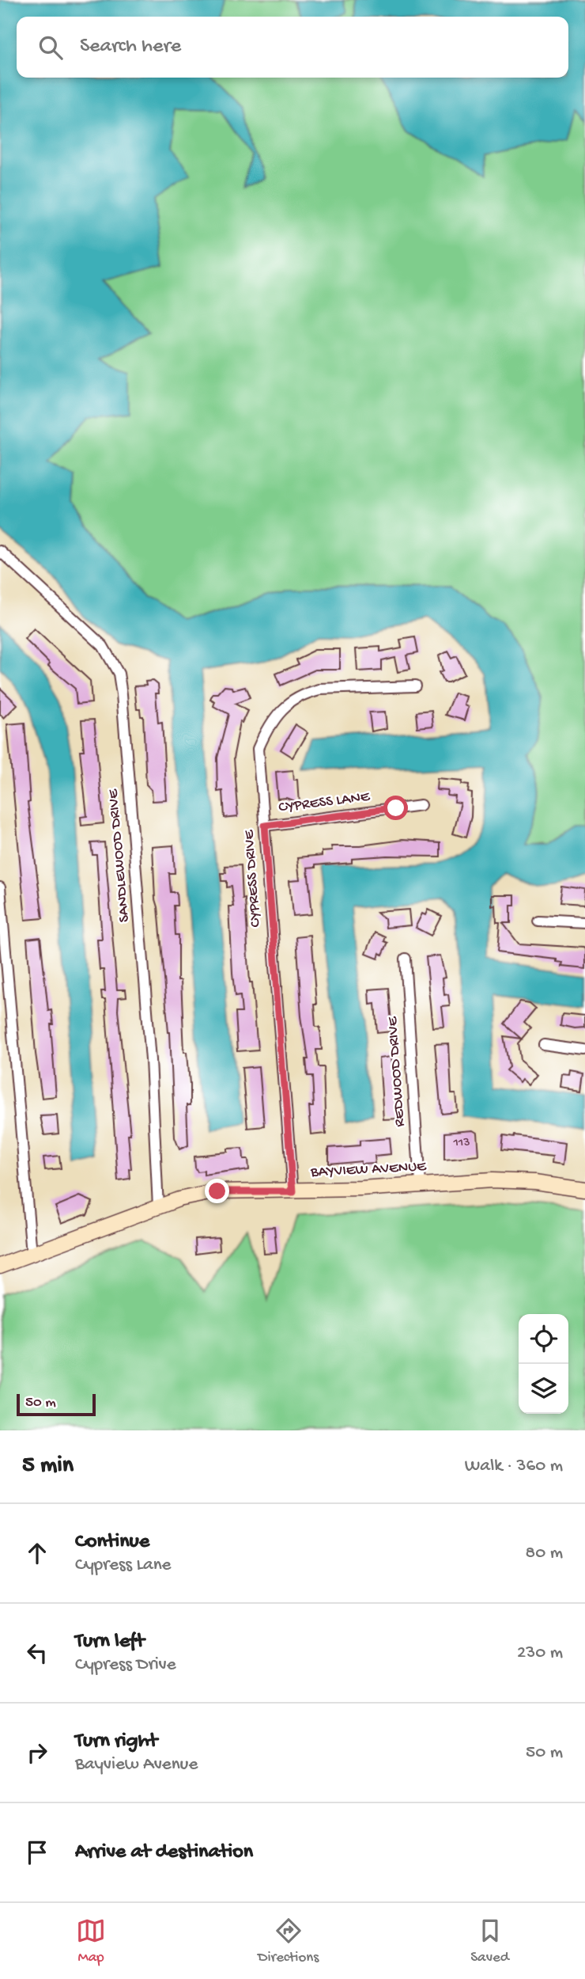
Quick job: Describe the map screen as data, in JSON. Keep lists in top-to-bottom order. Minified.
{"streets":{"main road":["BAYVIEW AVENUE"],"street":["CYPRESS LANE","SANDLEWOOD DRIVE","CYPRESS DRIVE","REDWOOD DRIVE"]},"crossings":[["CYPRESS LANE","CYPRESS DRIVE"],["SANDLEWOOD DRIVE","BAYVIEW AVENUE"],["CYPRESS DRIVE","BAYVIEW AVENUE"],["REDWOOD DRIVE","BAYVIEW AVENUE"]],"house_numbers":["113"],"scale_bar":"50 m","page":{"search":"Search here","scale":"50 m","heading":["5 min","Walk · 360 m"],"list":[["Continue","Cypress Lane","80 m"],["Turn left","Cypress Drive","230 m"],["Turn right","Bayview Avenue","50 m"],"Arrive at destination"],"nav":["Map","Directions","Saved"]}}
